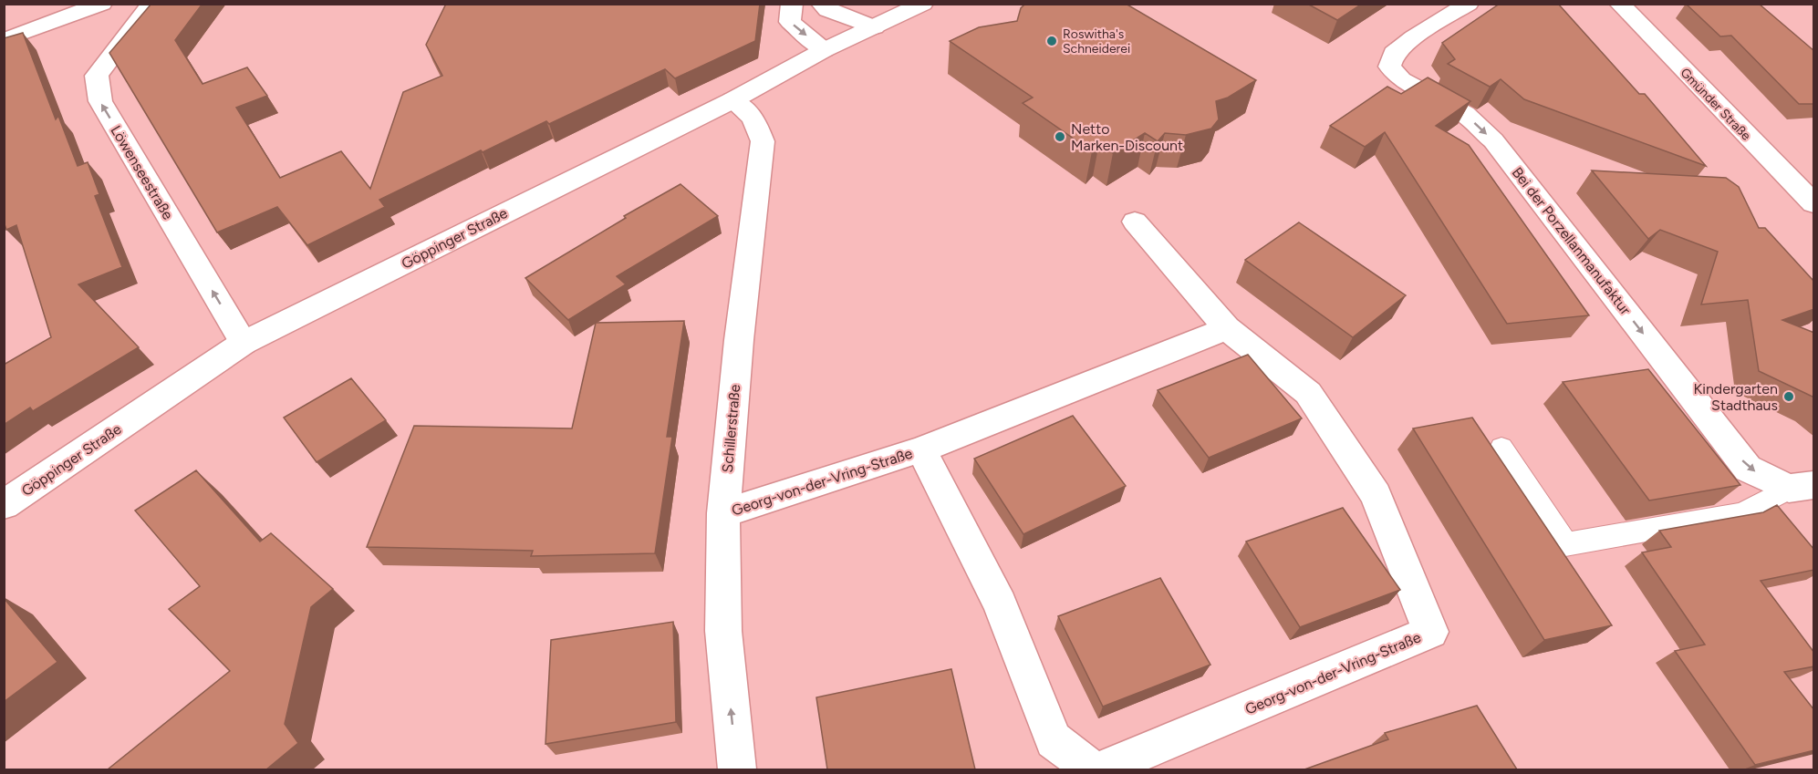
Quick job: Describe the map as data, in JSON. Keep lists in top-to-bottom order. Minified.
{"streets":{"street":["Gmünder Straße","Löwenseestraße","Göppinger Straße","Bei der Porzellanmanufaktur","Schillerstraße","Georg-von-der-Vring-Straße"]},"crossings":[["Löwenseestraße","Göppinger Straße"],["Göppinger Straße","Schillerstraße"],["Schillerstraße","Georg-von-der-Vring-Straße"]],"one_way":["Löwenseestraße","Bei der Porzellanmanufaktur","Schillerstraße"],"places":["Roswitha's Schneiderei","Netto Marken-Discount","Kindergarten Stadthaus"]}
